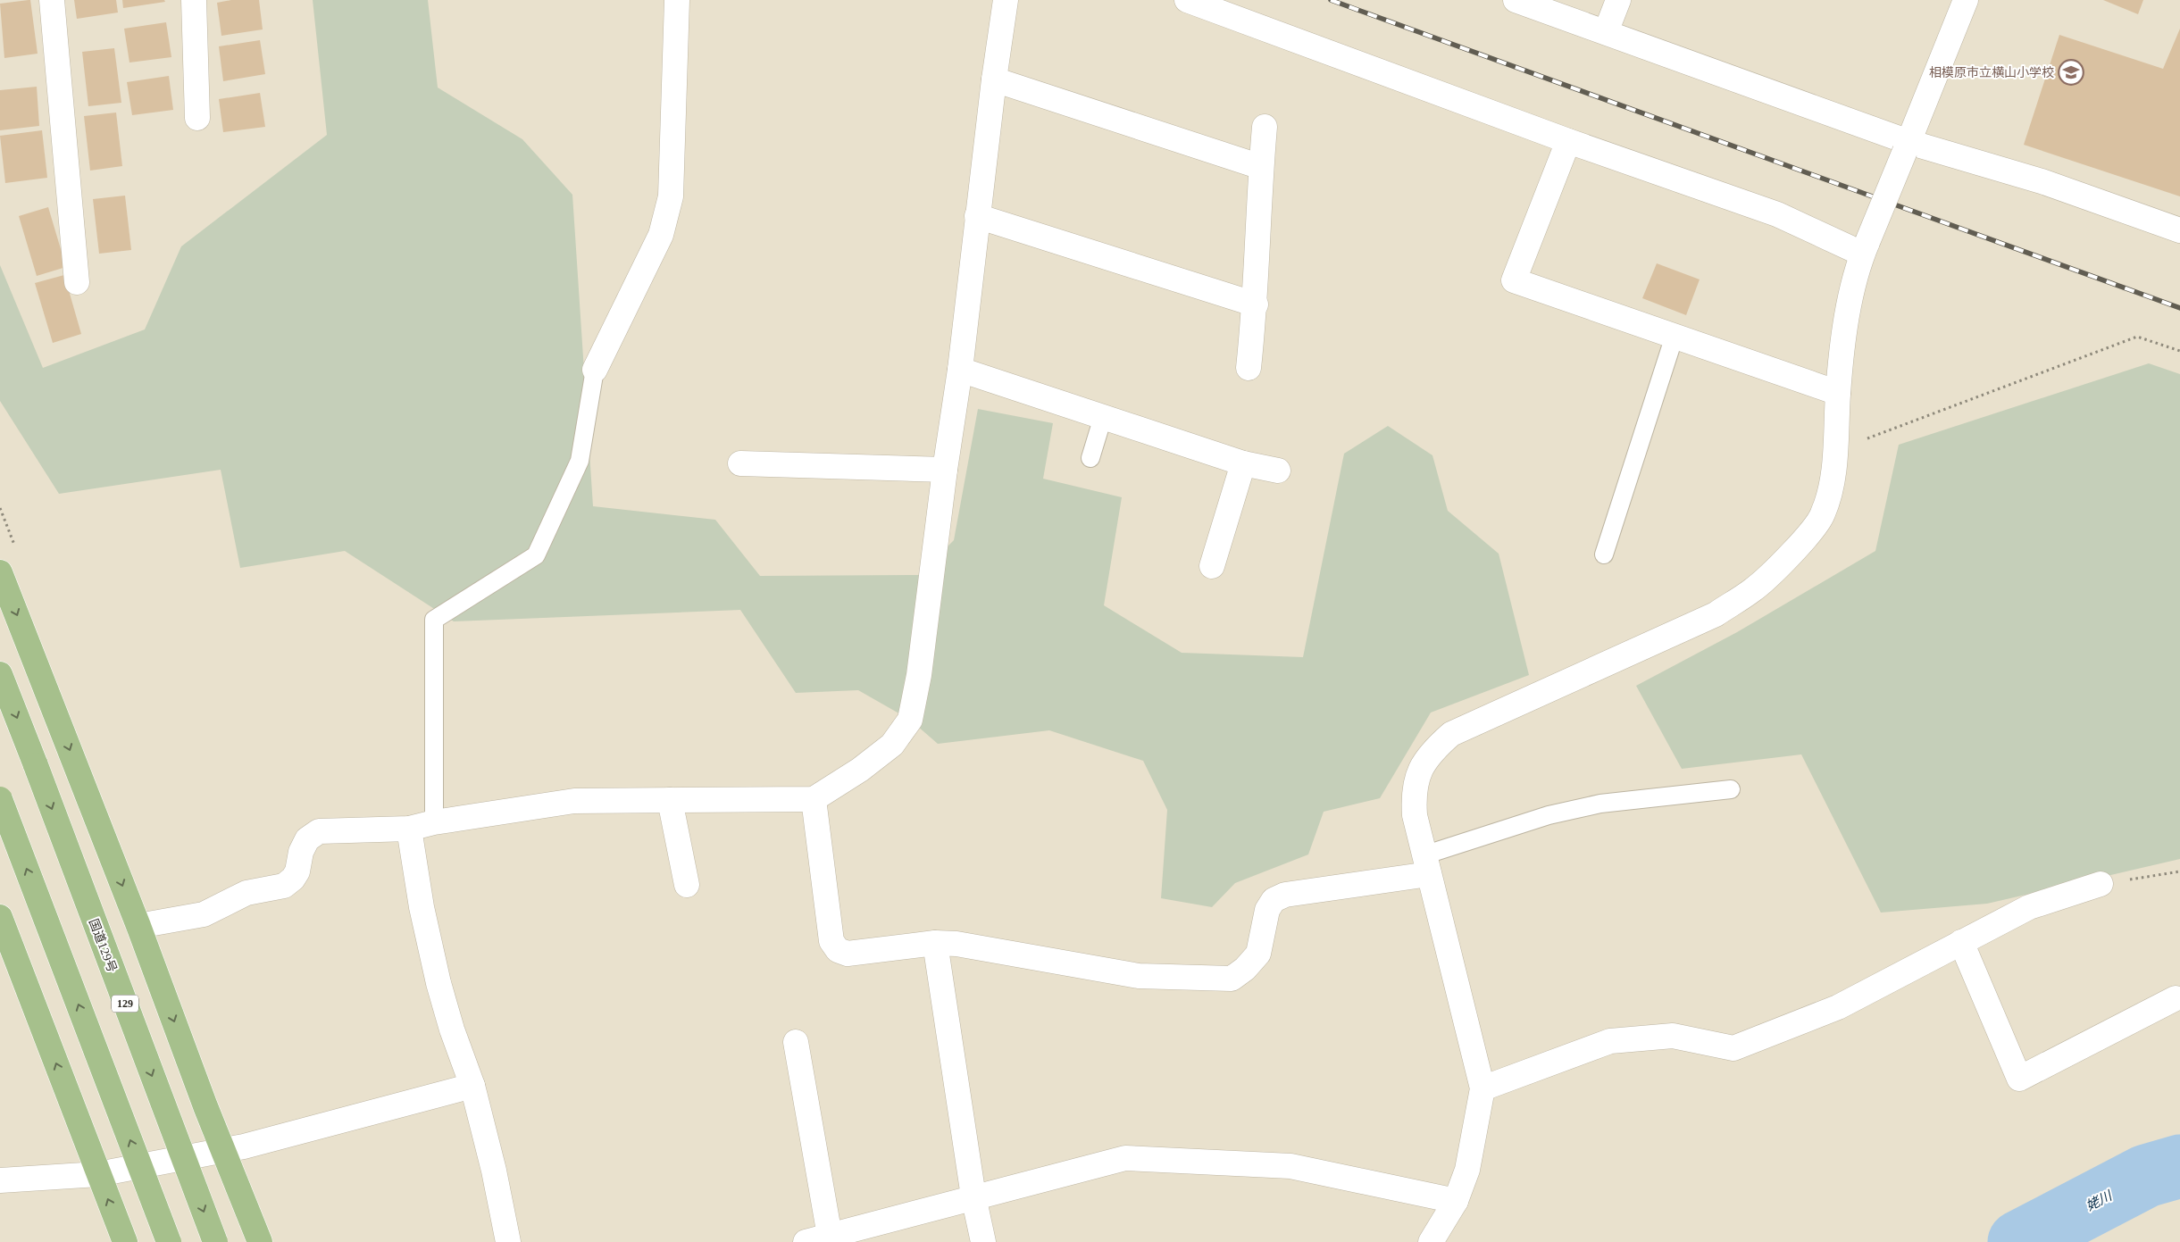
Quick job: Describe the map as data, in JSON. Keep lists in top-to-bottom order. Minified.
{"streets":{"highway":["国道129号","129"]},"water":["姥川"],"places":{"school or university":["相模原市立横山小学校"]}}
